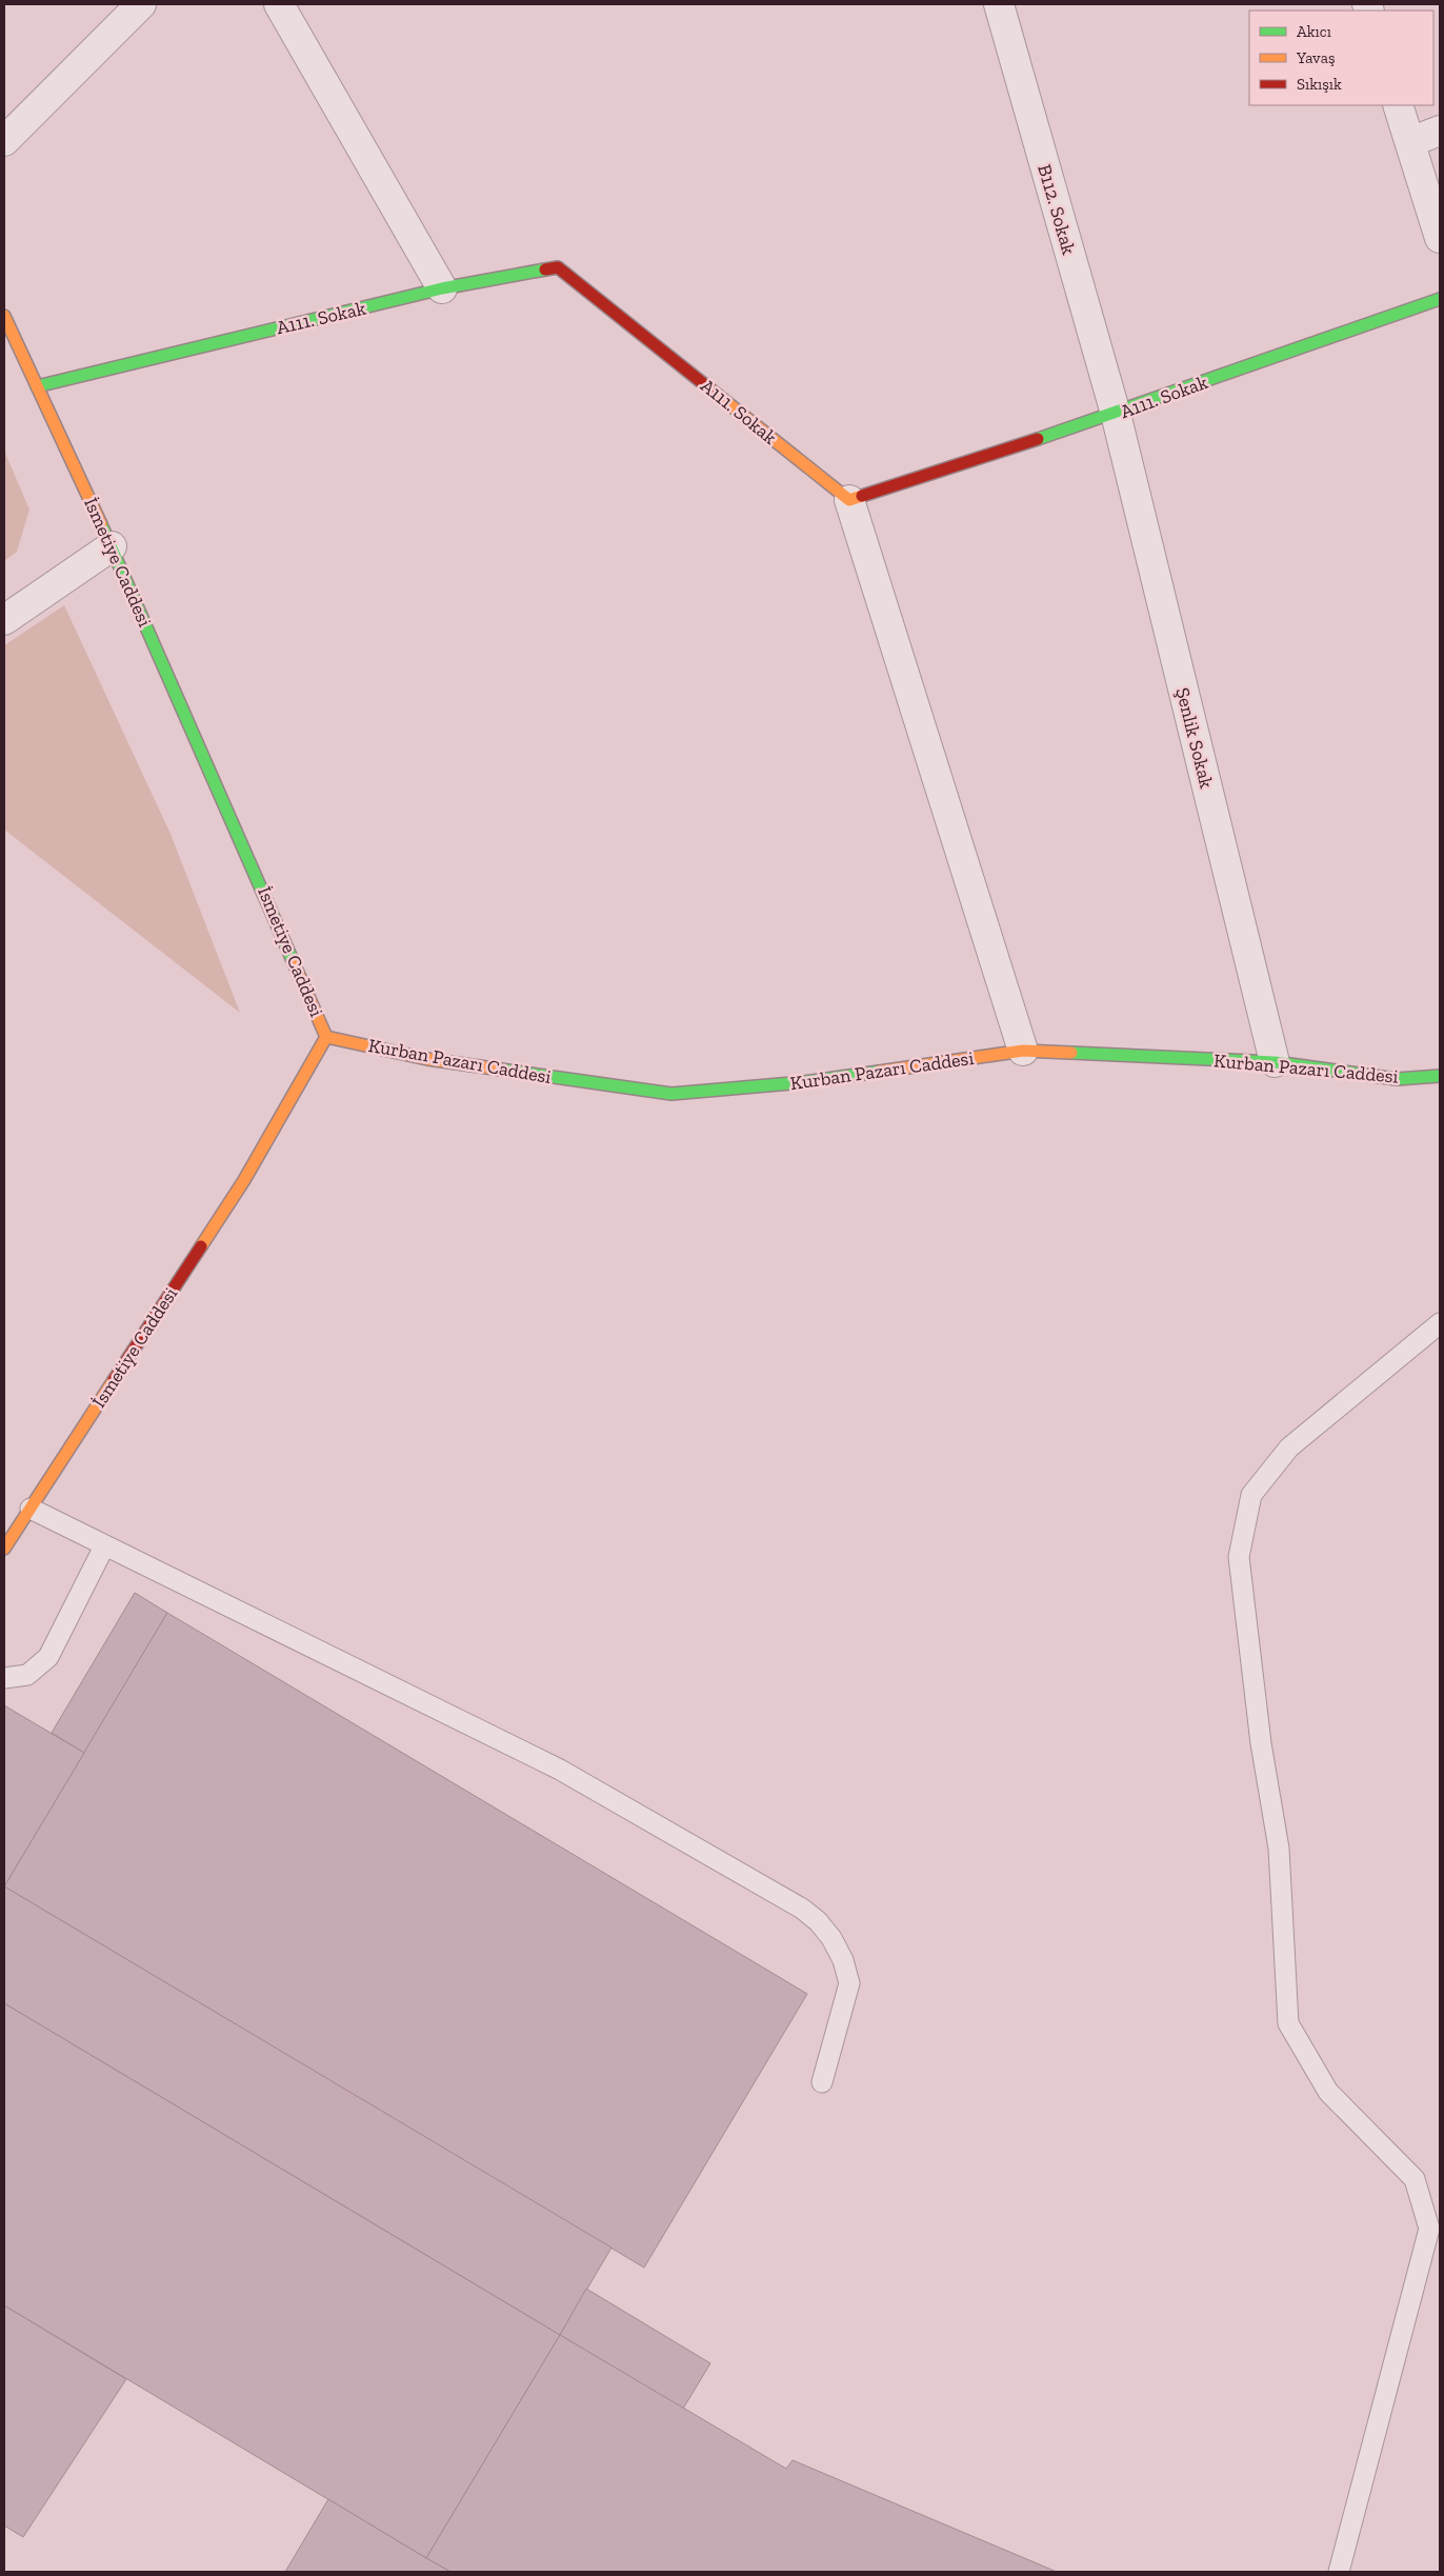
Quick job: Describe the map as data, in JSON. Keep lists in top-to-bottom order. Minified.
{"streets":{"main road":["A111. Sokak","İsmetiye Caddesi","Kurban Pazarı Caddesi"],"street":["B112. Sokak","Şenlik Sokak"]},"crossings":[["B112. Sokak","A111. Sokak"],["B112. Sokak","Şenlik Sokak"],["A111. Sokak","İsmetiye Caddesi"],["A111. Sokak","Şenlik Sokak"],["İsmetiye Caddesi","Kurban Pazarı Caddesi"],["Şenlik Sokak","Kurban Pazarı Caddesi"]],"legend":["Akıcı","Yavaş","Sıkışık"]}
